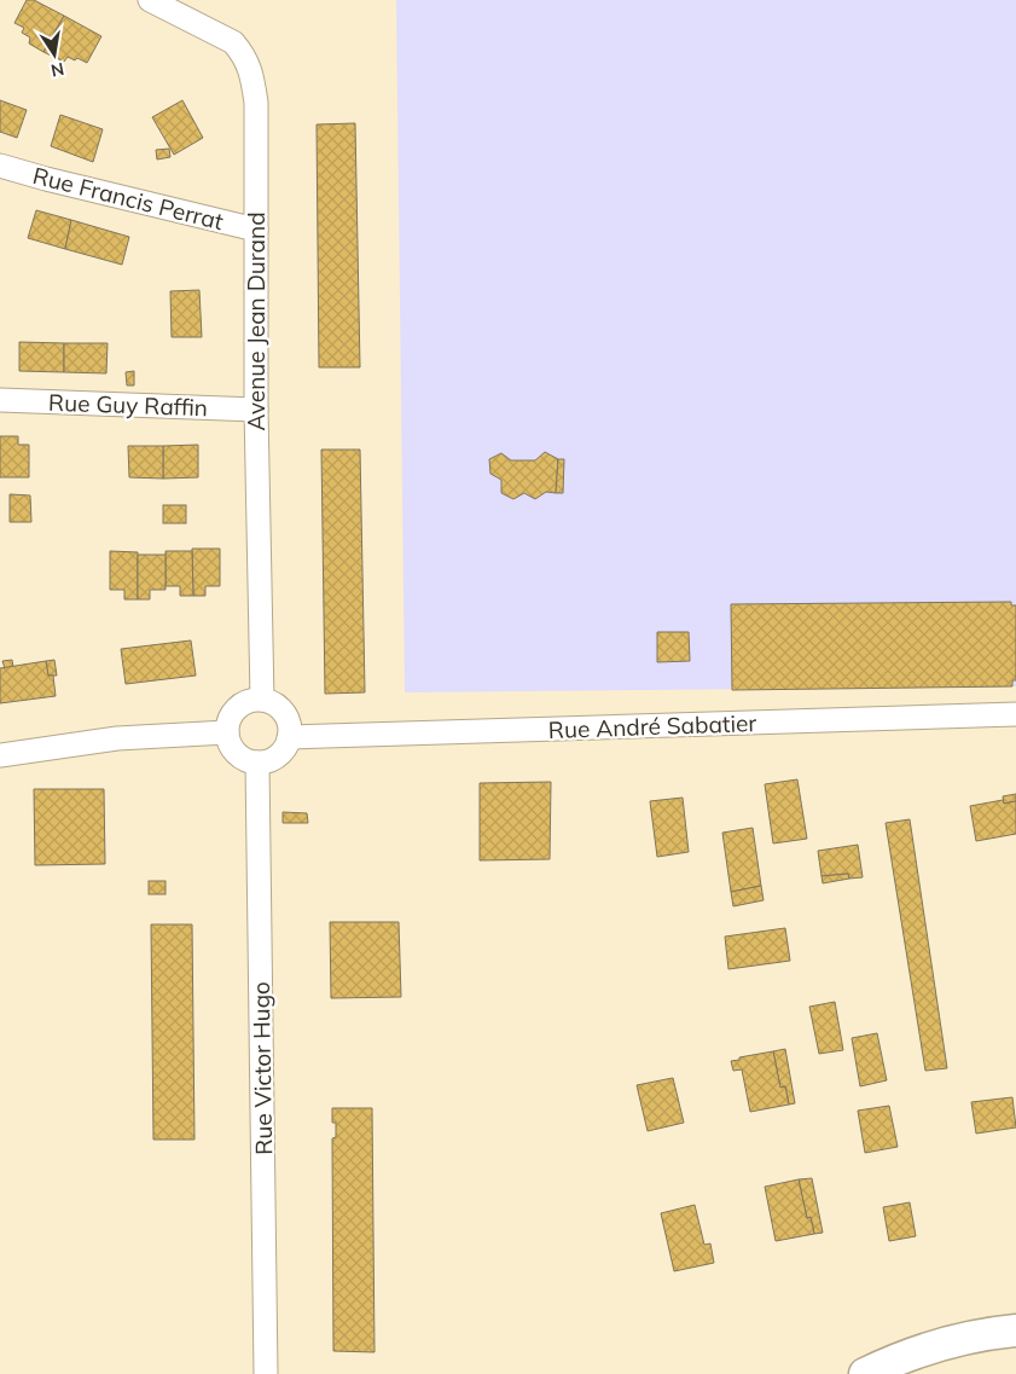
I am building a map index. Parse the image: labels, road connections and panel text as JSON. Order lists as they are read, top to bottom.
{
  "streets": {
    "street": [
      "Rue Francis Perrat",
      "Avenue Jean Durand",
      "Rue Guy Raffin",
      "Rue André Sabatier",
      "Rue Victor Hugo"
    ]
  },
  "crossings": [
    ["Rue Francis Perrat", "Avenue Jean Durand"],
    ["Avenue Jean Durand", "Rue Guy Raffin"],
    ["Avenue Jean Durand", "Rue André Sabatier"],
    ["Avenue Jean Durand", "Rue Victor Hugo"],
    ["Rue André Sabatier", "Rue Victor Hugo"]
  ],
  "north": "bottom"
}
